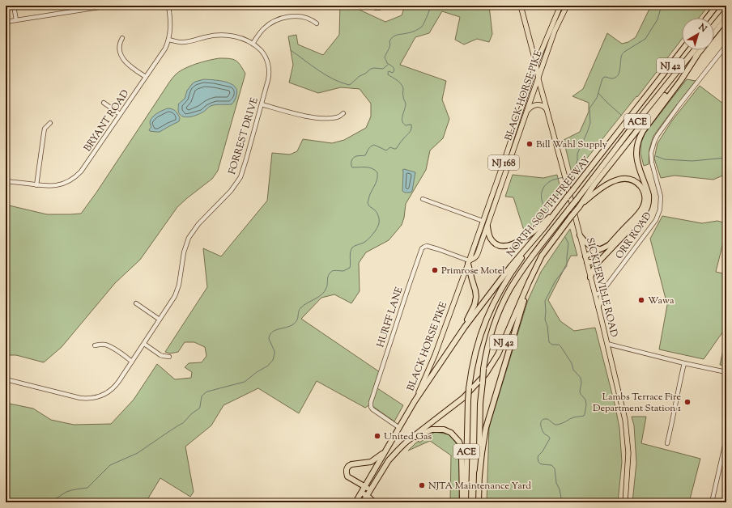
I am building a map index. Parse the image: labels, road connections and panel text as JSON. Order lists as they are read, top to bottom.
{
  "streets": {
    "highway": [
      "NJ 42",
      "BLACK HORSE PIKE",
      "ACE",
      "NORTH-SOUTH FREEWAY"
    ],
    "main road": ["NJ 168", "SICKLERVILLE ROAD"],
    "street": [
      "BRYANT ROAD",
      "FORREST DRIVE",
      "ORR ROAD",
      "HURFF LANE"
    ]
  },
  "crossings": [
    ["BLACK HORSE PIKE", "NORTH-SOUTH FREEWAY"],
    ["BLACK HORSE PIKE", "SICKLERVILLE ROAD"],
    ["BLACK HORSE PIKE", "HURFF LANE"],
    ["BRYANT ROAD", "FORREST DRIVE"],
    ["ACE", "NORTH-SOUTH FREEWAY"],
    ["ORR ROAD", "SICKLERVILLE ROAD"]
  ],
  "places": [
    "Bill Wahl Supply",
    "Primrose Motel",
    "Wawa",
    "Lambs Terrace Fire Department Station 1",
    "United Gas",
    "NJTA Maintenance Yard"
  ],
  "north": "top right"
}
